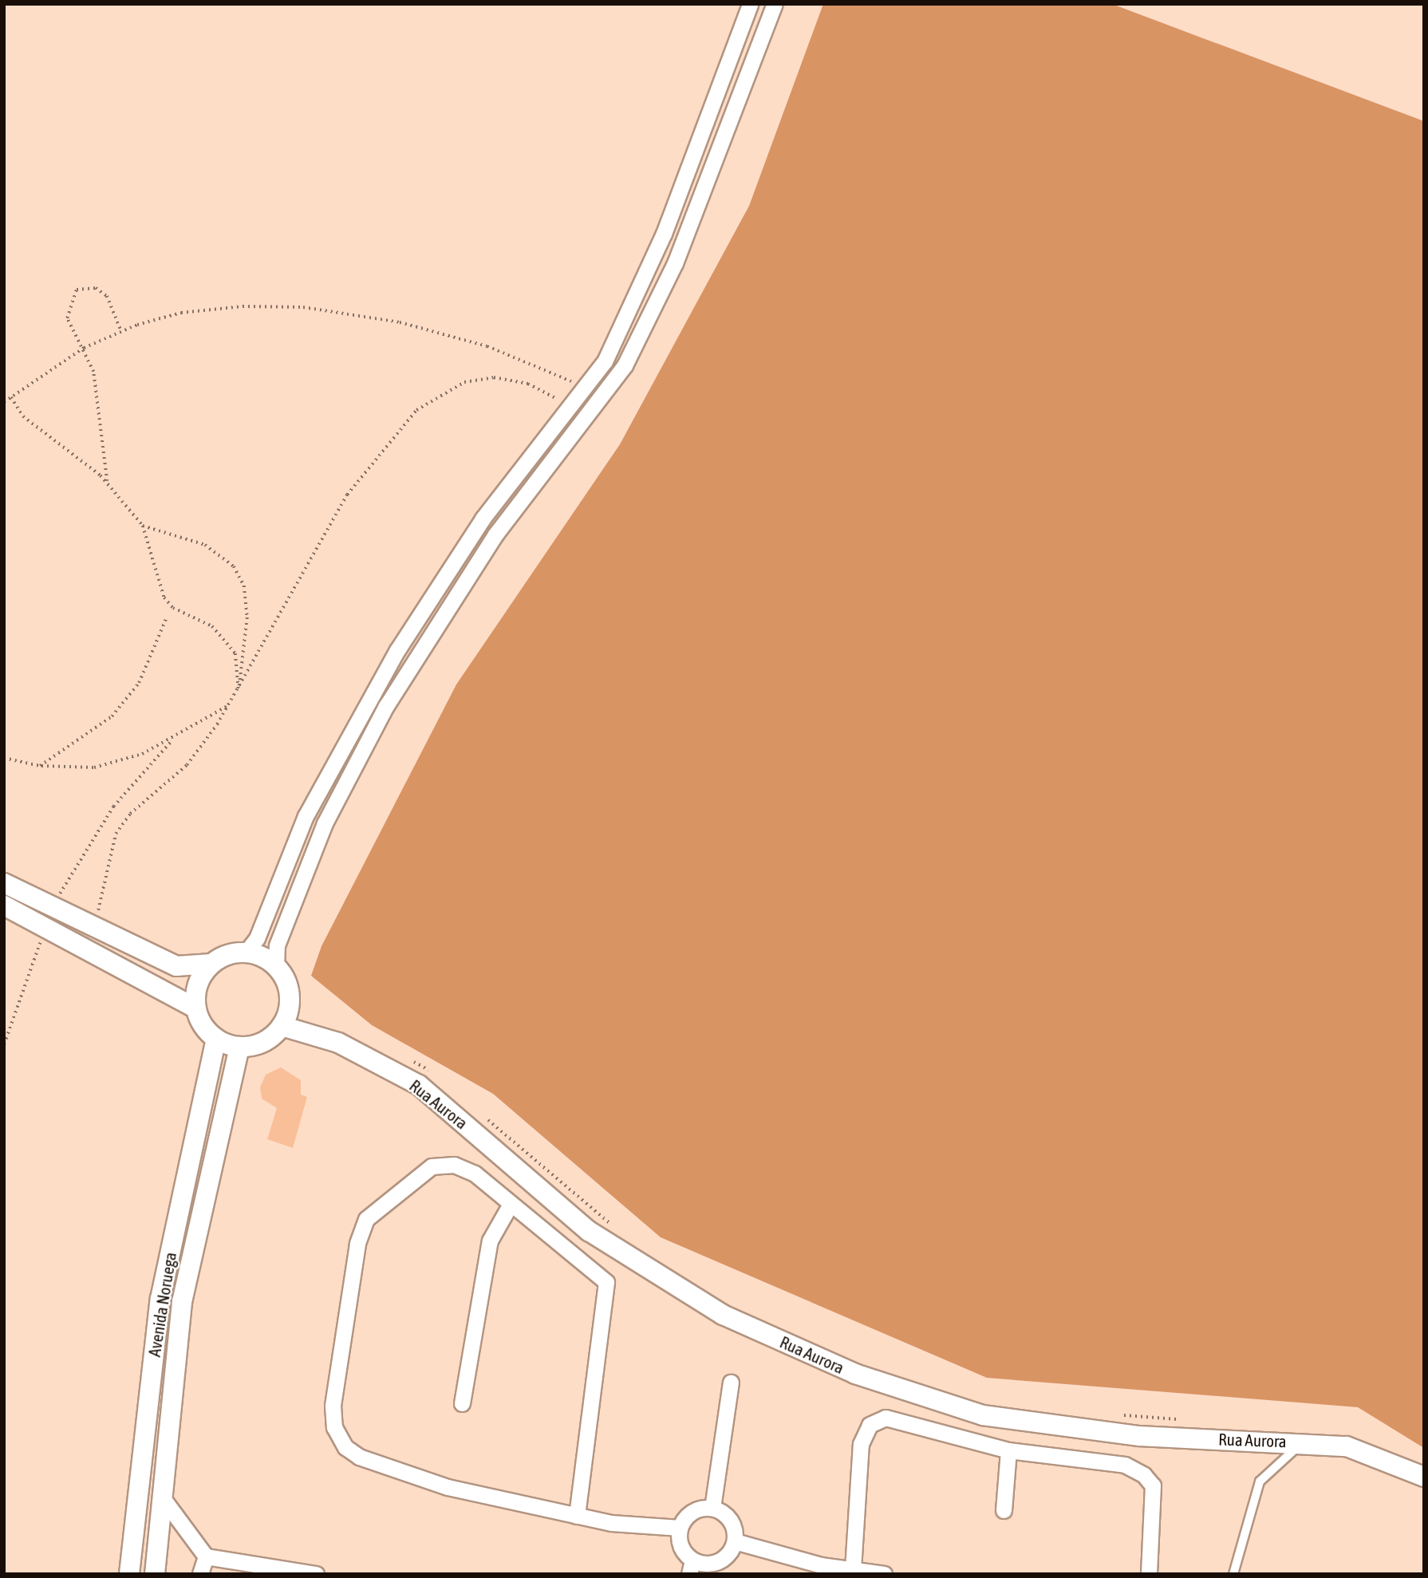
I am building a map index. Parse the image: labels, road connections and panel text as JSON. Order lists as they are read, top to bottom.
{
  "streets": {
    "street": ["Rua Aurora", "Avenida Noruega"]
  },
  "crossings": [
    ["Rua Aurora", "Avenida Noruega"]
  ]
}
